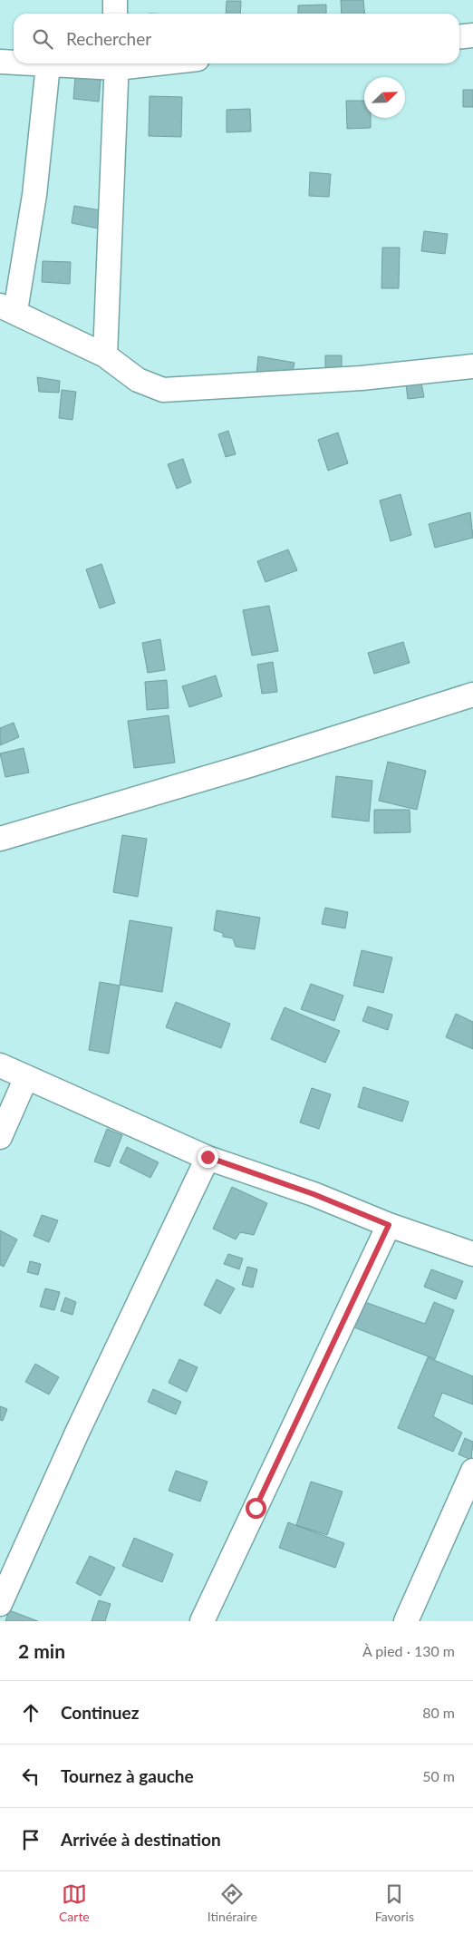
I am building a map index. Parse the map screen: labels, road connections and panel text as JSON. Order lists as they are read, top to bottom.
{
  "north": "top right",
  "page": {
    "search": "Rechercher",
    "heading": ["2 min", "À pied · 130 m"],
    "list": [
      ["Continuez", "80 m"],
      ["Tournez à gauche", "50 m"],
      "Arrivée à destination"
    ],
    "nav": ["Carte", "Itinéraire", "Favoris"]
  }
}
